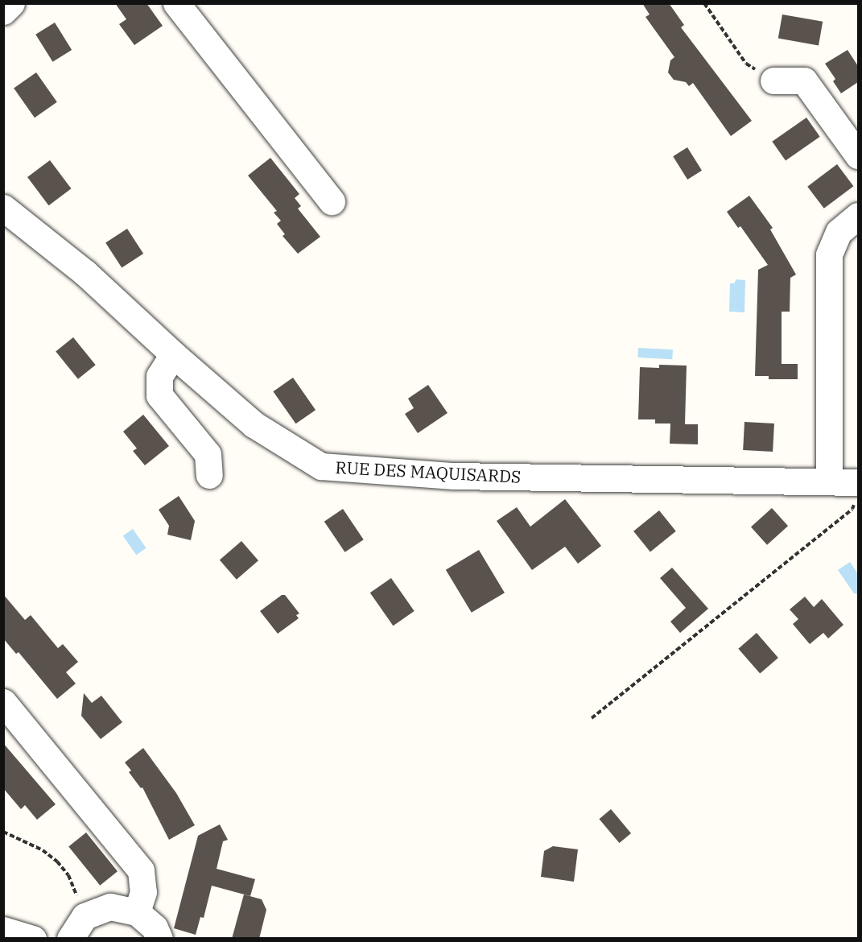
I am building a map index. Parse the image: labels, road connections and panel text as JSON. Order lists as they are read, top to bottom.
{
  "streets": {
    "street": ["RUE DES MAQUISARDS"]
  }
}
